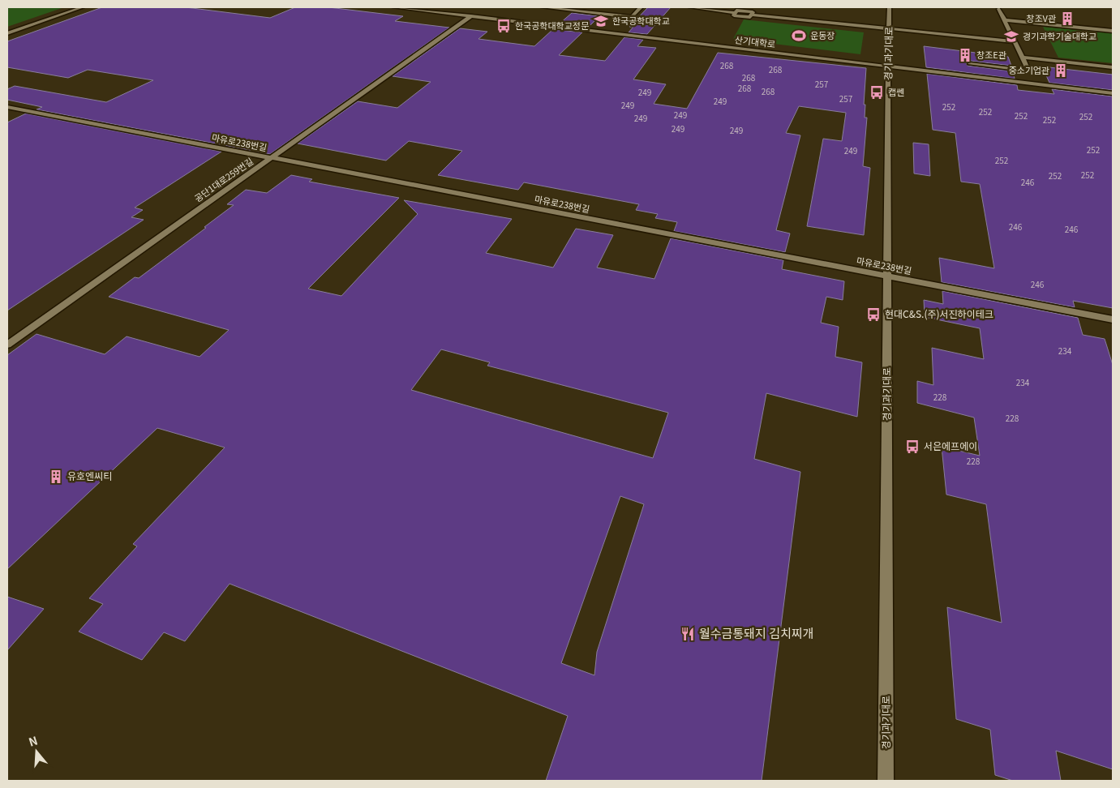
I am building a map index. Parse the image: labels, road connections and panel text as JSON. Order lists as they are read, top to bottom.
{
  "streets": {
    "street": [
      "산기대학로",
      "경기과기대로",
      "마유로238번길",
      "공단1대로259번길"
    ]
  },
  "crossings": [
    ["산기대학로", "경기과기대로"],
    ["산기대학로", "공단1대로259번길"],
    ["경기과기대로", "마유로238번길"],
    ["마유로238번길", "공단1대로259번길"]
  ],
  "places": {
    "building": [
      "창조V관",
      "창조E관",
      "중소기업관",
      "유호엔씨티"
    ],
    "school or university": ["한국공학대학교", "경기과학기술대학교"],
    "bus stop": [
      "한국공학대학교정문",
      "캡쎈",
      "현대C&S.(주)서진하이테크",
      "서은에프에이"
    ],
    "sports": ["운동장"],
    "restaurant": ["월수금통돼지 김치찌개"]
  },
  "house_numbers": [
    "268",
    "268",
    "268",
    "257",
    "268",
    "268",
    "249",
    "257",
    "249",
    "249",
    "252",
    "252",
    "249",
    "252",
    "252",
    "249",
    "252",
    "249",
    "249",
    "252",
    "249",
    "252",
    "252",
    "252",
    "246",
    "246",
    "246",
    "246",
    "234",
    "234",
    "228",
    "228",
    "228"
  ],
  "north": "top"
}
